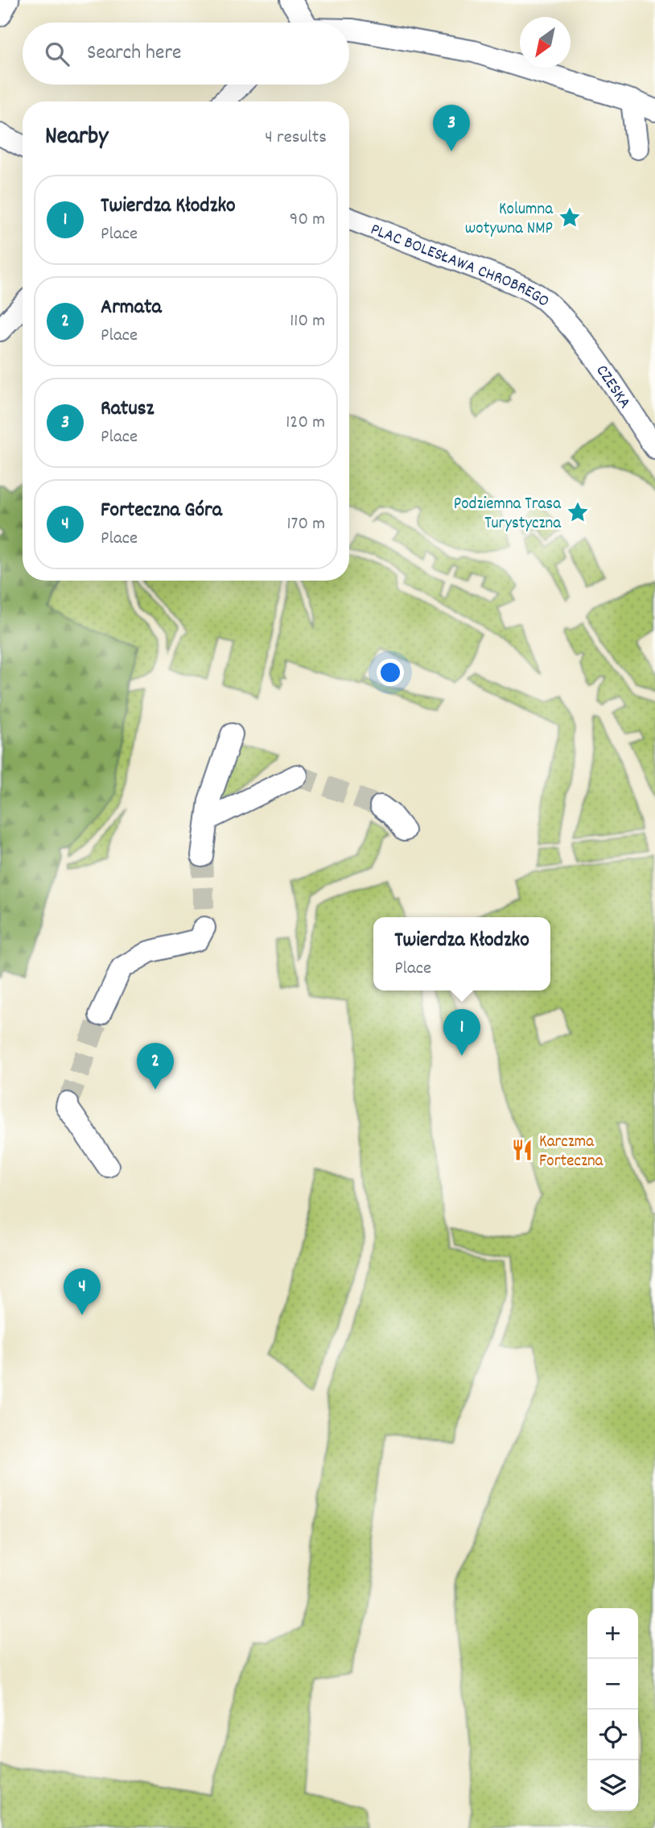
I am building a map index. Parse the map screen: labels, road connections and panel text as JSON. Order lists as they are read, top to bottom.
{
  "streets": {
    "street": ["PLAC BOLESŁAWA CHROBREGO", "CZESKA"]
  },
  "crossings": [
    ["PLAC BOLESŁAWA CHROBREGO", "CZESKA"]
  ],
  "places": {
    "place": ["Kolumna wotywna NMP", "Podziemna Trasa Turystyczna"],
    "restaurant": ["Karczma Forteczna"]
  },
  "north": "bottom left",
  "page": {
    "search": "Search here",
    "heading": ["Nearby", "4 results"],
    "pins": [
      "3",
      "1",
      "2",
      "4"
    ],
    "list": [
      {
        "mark": "1",
        "name": "Twierdza Kłodzko",
        "note": "Place",
        "value": "90 m"
      },
      {
        "mark": "2",
        "name": "Armata",
        "note": "Place",
        "value": "110 m"
      },
      {
        "mark": "3",
        "name": "Ratusz",
        "note": "Place",
        "value": "120 m"
      },
      {
        "mark": "4",
        "name": "Forteczna Góra",
        "note": "Place",
        "value": "170 m"
      }
    ],
    "popup": ["Twierdza Kłodzko", "Place"],
    "map_buttons": ["+", "−"]
  }
}
